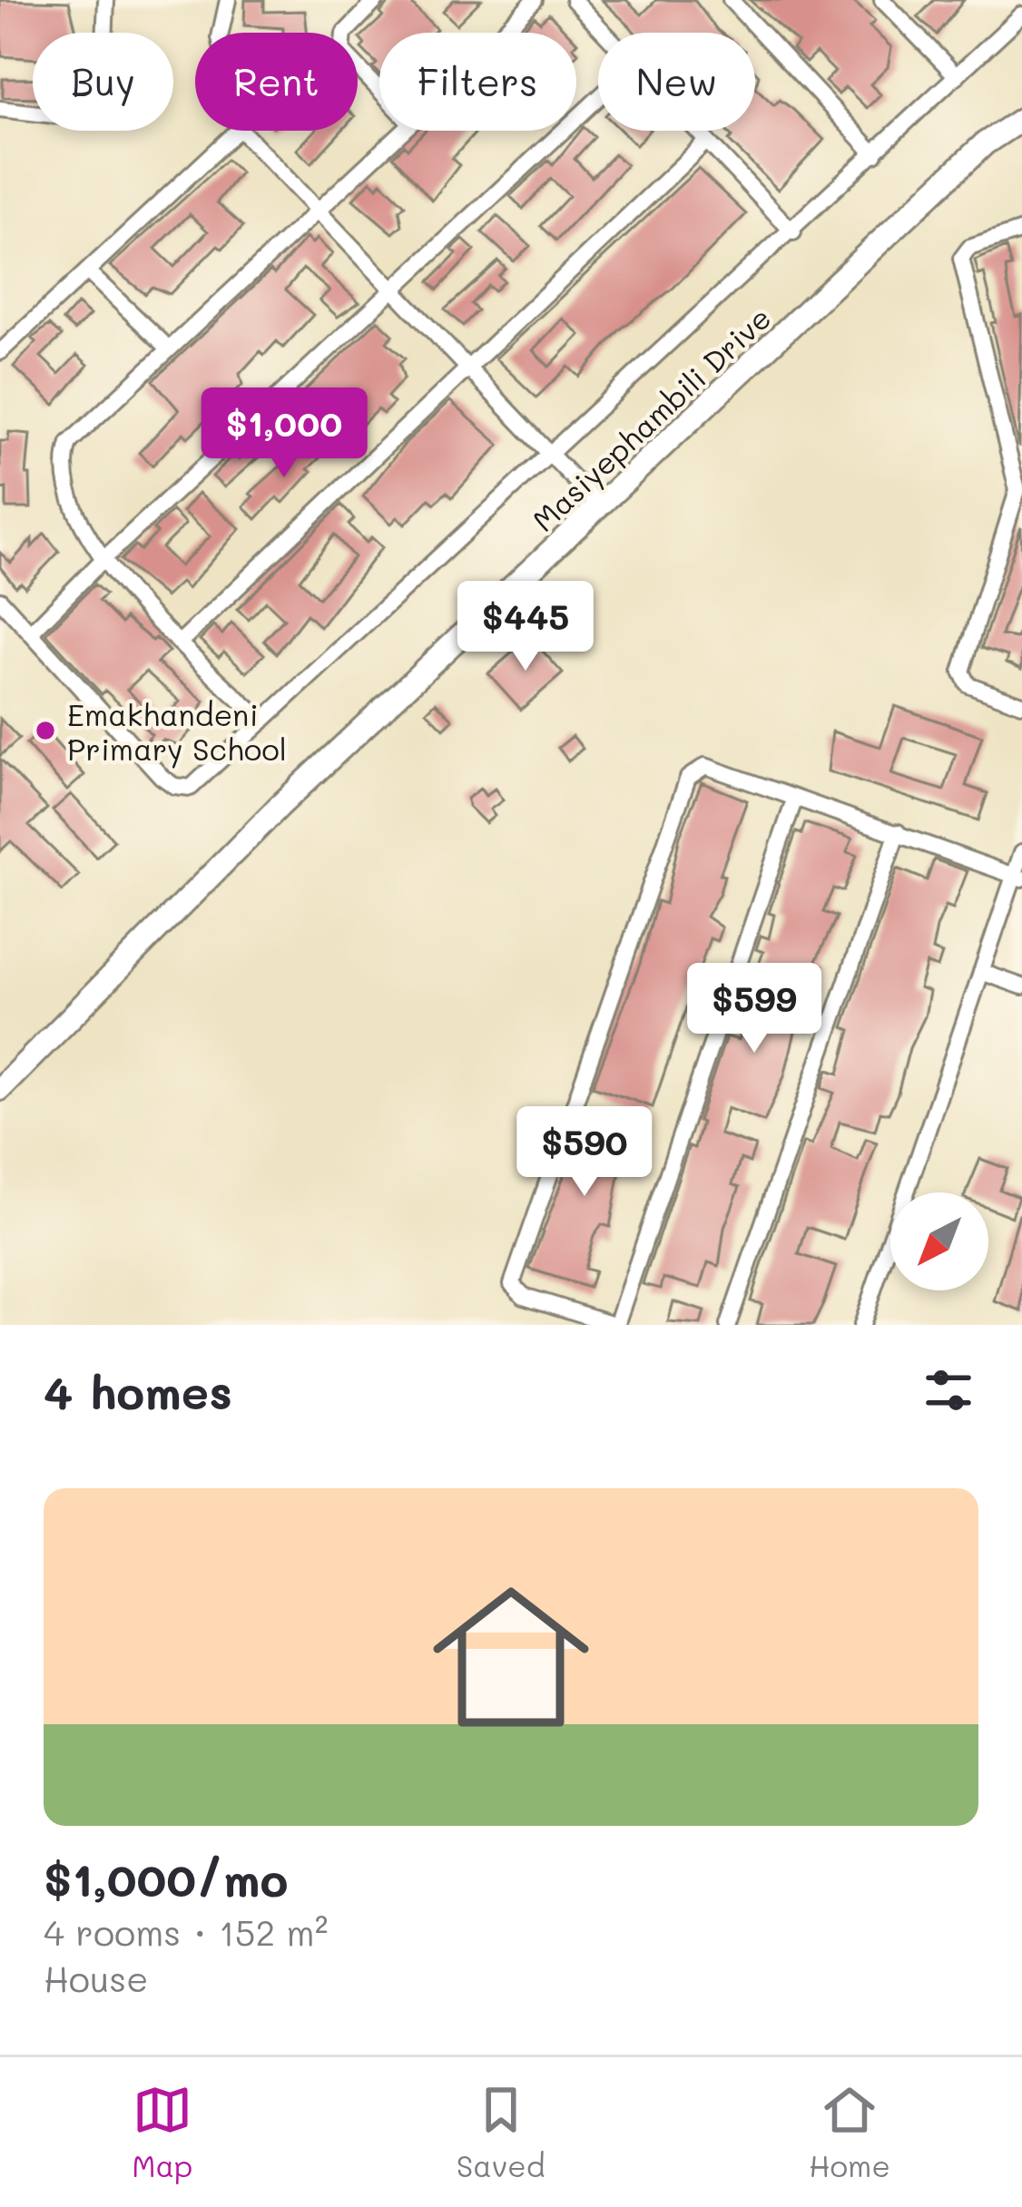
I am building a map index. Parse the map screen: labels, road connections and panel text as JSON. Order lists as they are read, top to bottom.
{
  "streets": {
    "main road": ["Masiyephambili Drive"]
  },
  "places": ["Emakhandeni Primary School"],
  "north": "bottom left",
  "page": {
    "chip": [
      "Buy",
      "Rent",
      "Filters",
      "New"
    ],
    "price": [
      "$1,000",
      "$445",
      "$599",
      "$590"
    ],
    "heading": "4 homes",
    "list": [
      {
        "name": "$1,000/mo",
        "note": "4 rooms · 152 m² · House"
      }
    ],
    "tabs": ["Map", "Saved", "Home"]
  }
}
